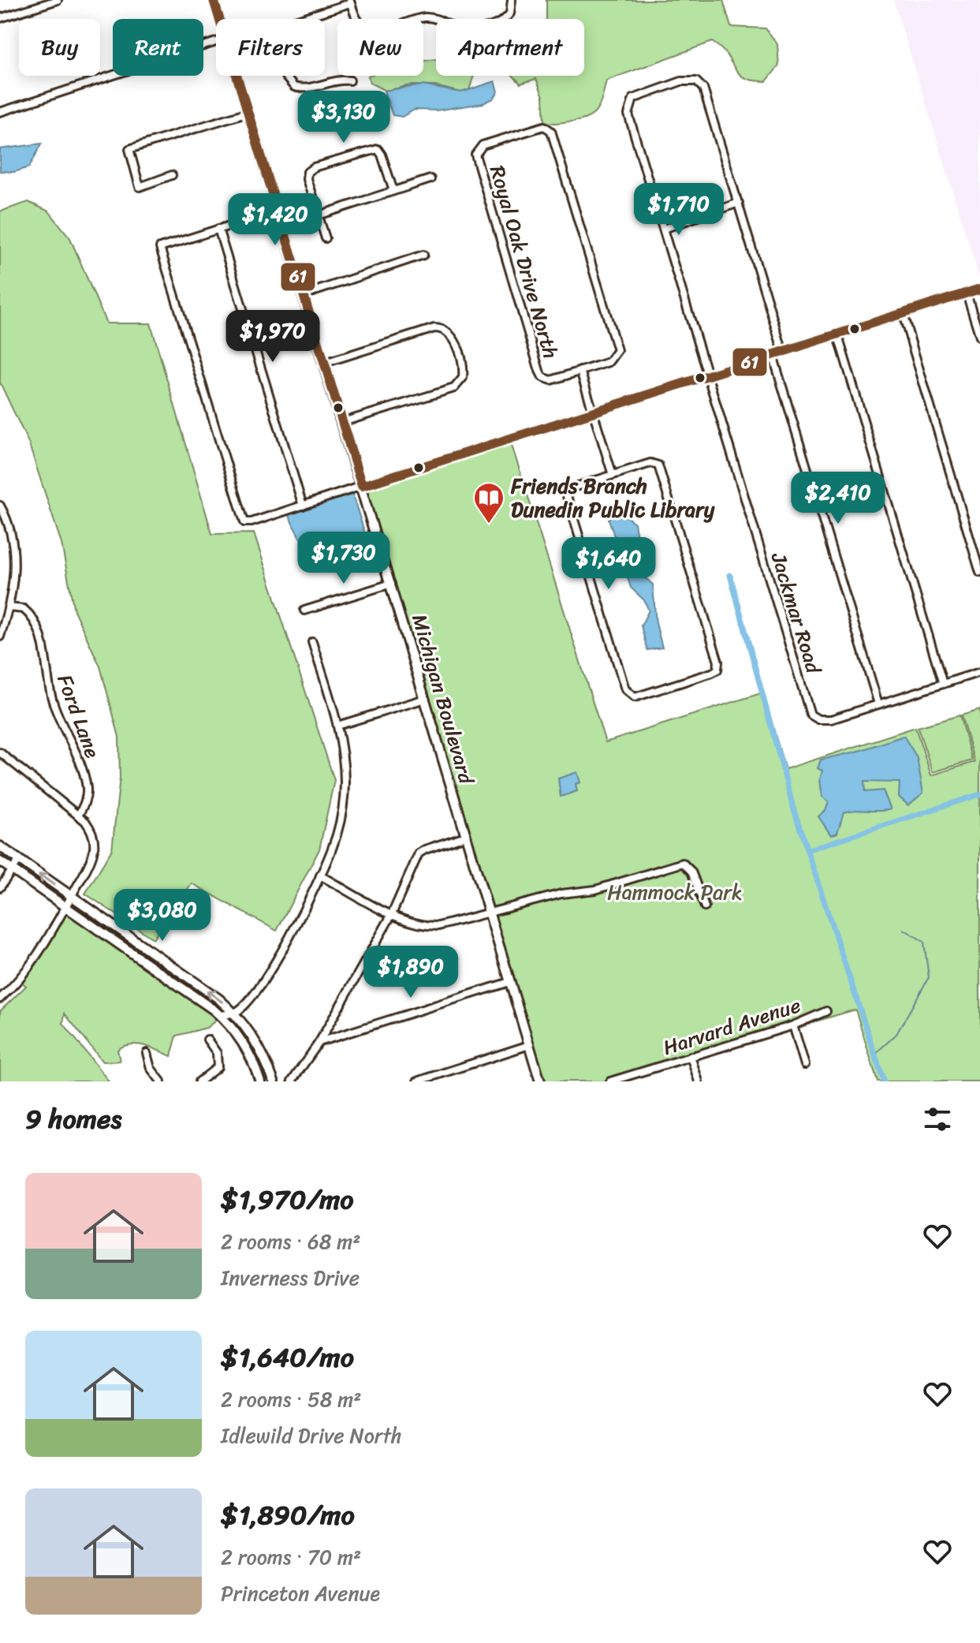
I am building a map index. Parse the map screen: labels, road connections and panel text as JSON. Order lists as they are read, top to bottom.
{
  "streets": {
    "street": [
      "Royal Oak Drive North",
      "Jackmar Road",
      "Michigan Boulevard",
      "Ford Lane",
      "Harvard Avenue"
    ]
  },
  "parks": ["Hammock Park"],
  "places": {
    "library": ["Friends Branch Dunedin Public Library"]
  },
  "lines": ["transit line 61"],
  "page": {
    "chip": [
      "Buy",
      "Rent",
      "Filters",
      "New",
      "Apartment"
    ],
    "price": [
      "$3,130",
      "$1,710",
      "$1,420",
      "$1,970",
      "$2,410",
      "$1,730",
      "$1,640",
      "$3,080",
      "$1,890"
    ],
    "heading": "9 homes",
    "list": [
      {
        "name": "$1,970/mo",
        "note": "2 rooms · 68 m² · Inverness Drive"
      },
      {
        "name": "$1,640/mo",
        "note": "2 rooms · 58 m² · Idlewild Drive North"
      },
      {
        "name": "$1,890/mo",
        "note": "2 rooms · 70 m² · Princeton Avenue"
      }
    ]
  }
}
